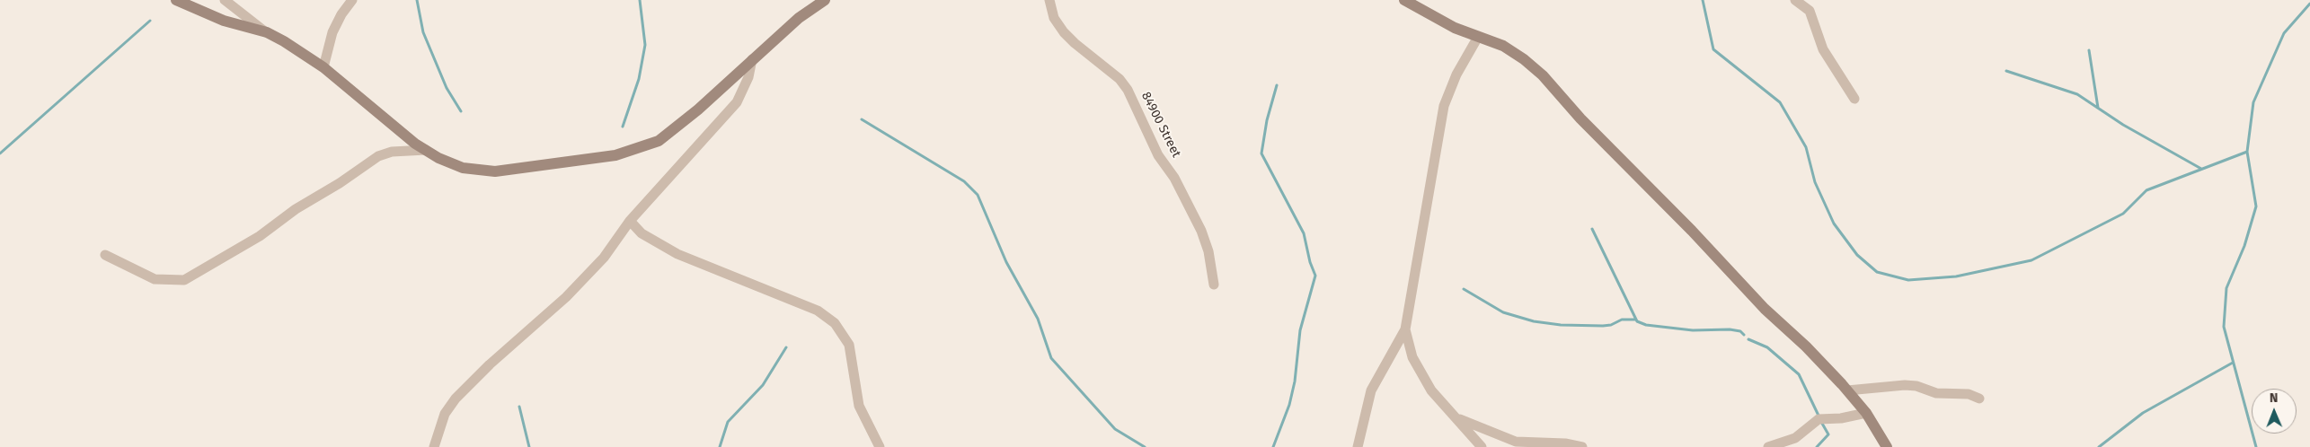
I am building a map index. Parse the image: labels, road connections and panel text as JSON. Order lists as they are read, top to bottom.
{
  "streets": {
    "street": ["84900 Street"]
  },
  "north": "top"
}
